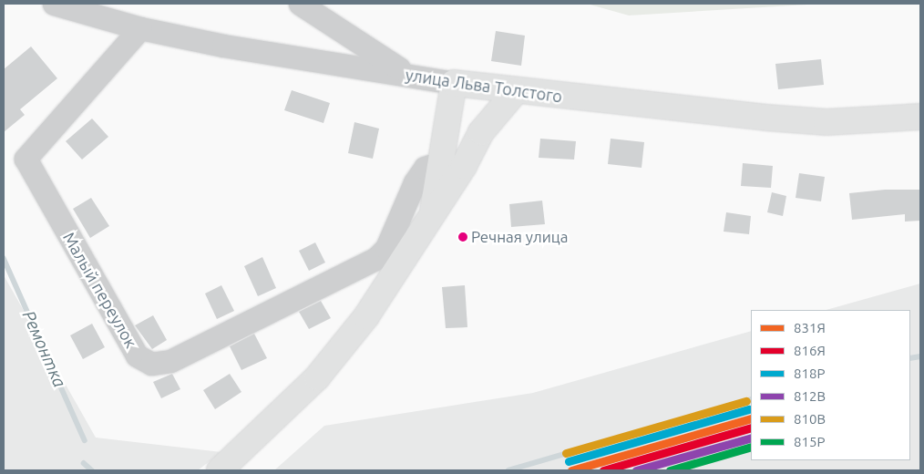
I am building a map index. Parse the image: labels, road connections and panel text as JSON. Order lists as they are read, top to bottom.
{
  "streets": {
    "main road": ["улица Льва Толстого"],
    "street": ["Малый переулок"]
  },
  "crossings": [
    ["улица Льва Толстого", "Малый переулок"]
  ],
  "water": ["Ремонтка"],
  "places": ["Речная улица"],
  "lines": [
    "transit line 810В",
    "transit line 818Р",
    "transit line 831Я",
    "transit line 816Я",
    "transit line 812В",
    "transit line 815Р"
  ],
  "legend": [
    "831Я",
    "816Я",
    "818Р",
    "812В",
    "810В",
    "815Р"
  ]
}
